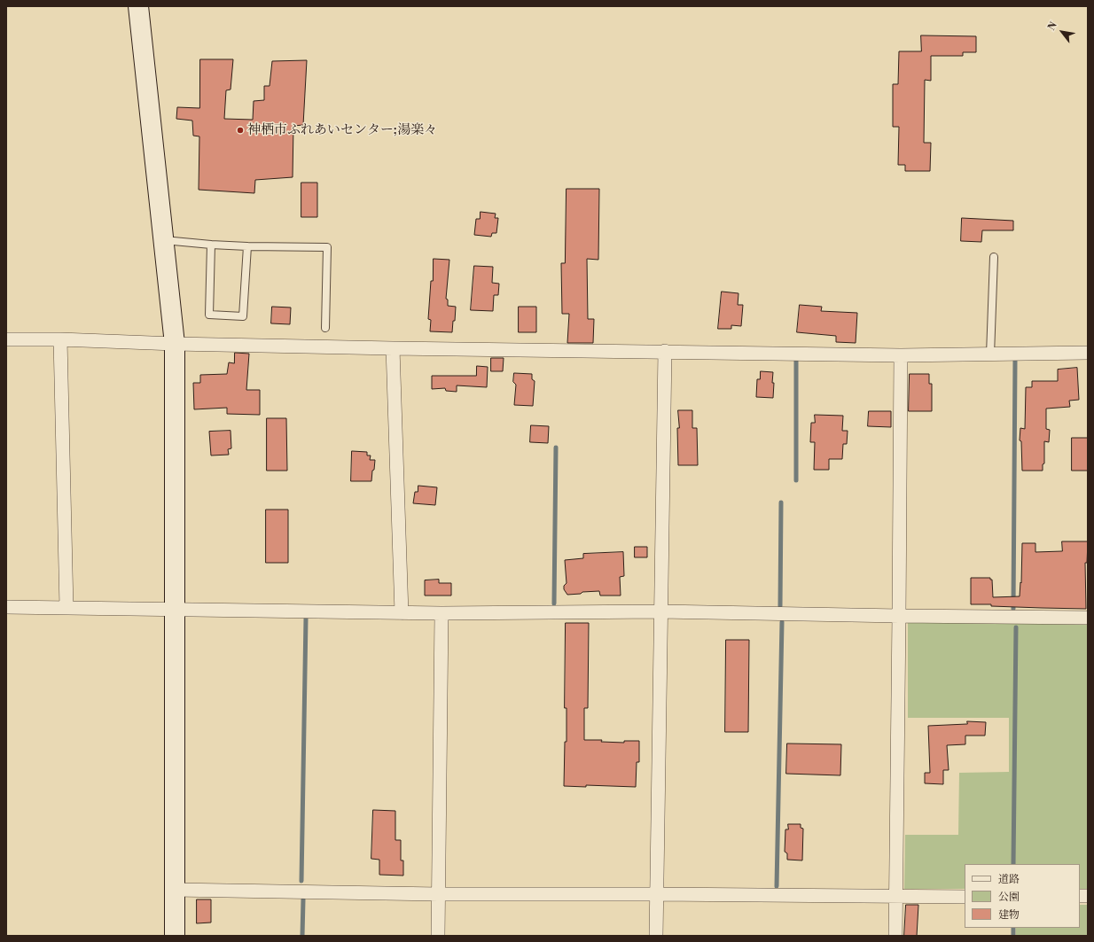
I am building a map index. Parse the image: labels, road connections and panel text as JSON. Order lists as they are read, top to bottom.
{
  "places": ["神栖市ふれあいセンター;湯楽々"],
  "legend": ["道路", "公園", "建物"],
  "north": "top left"
}
